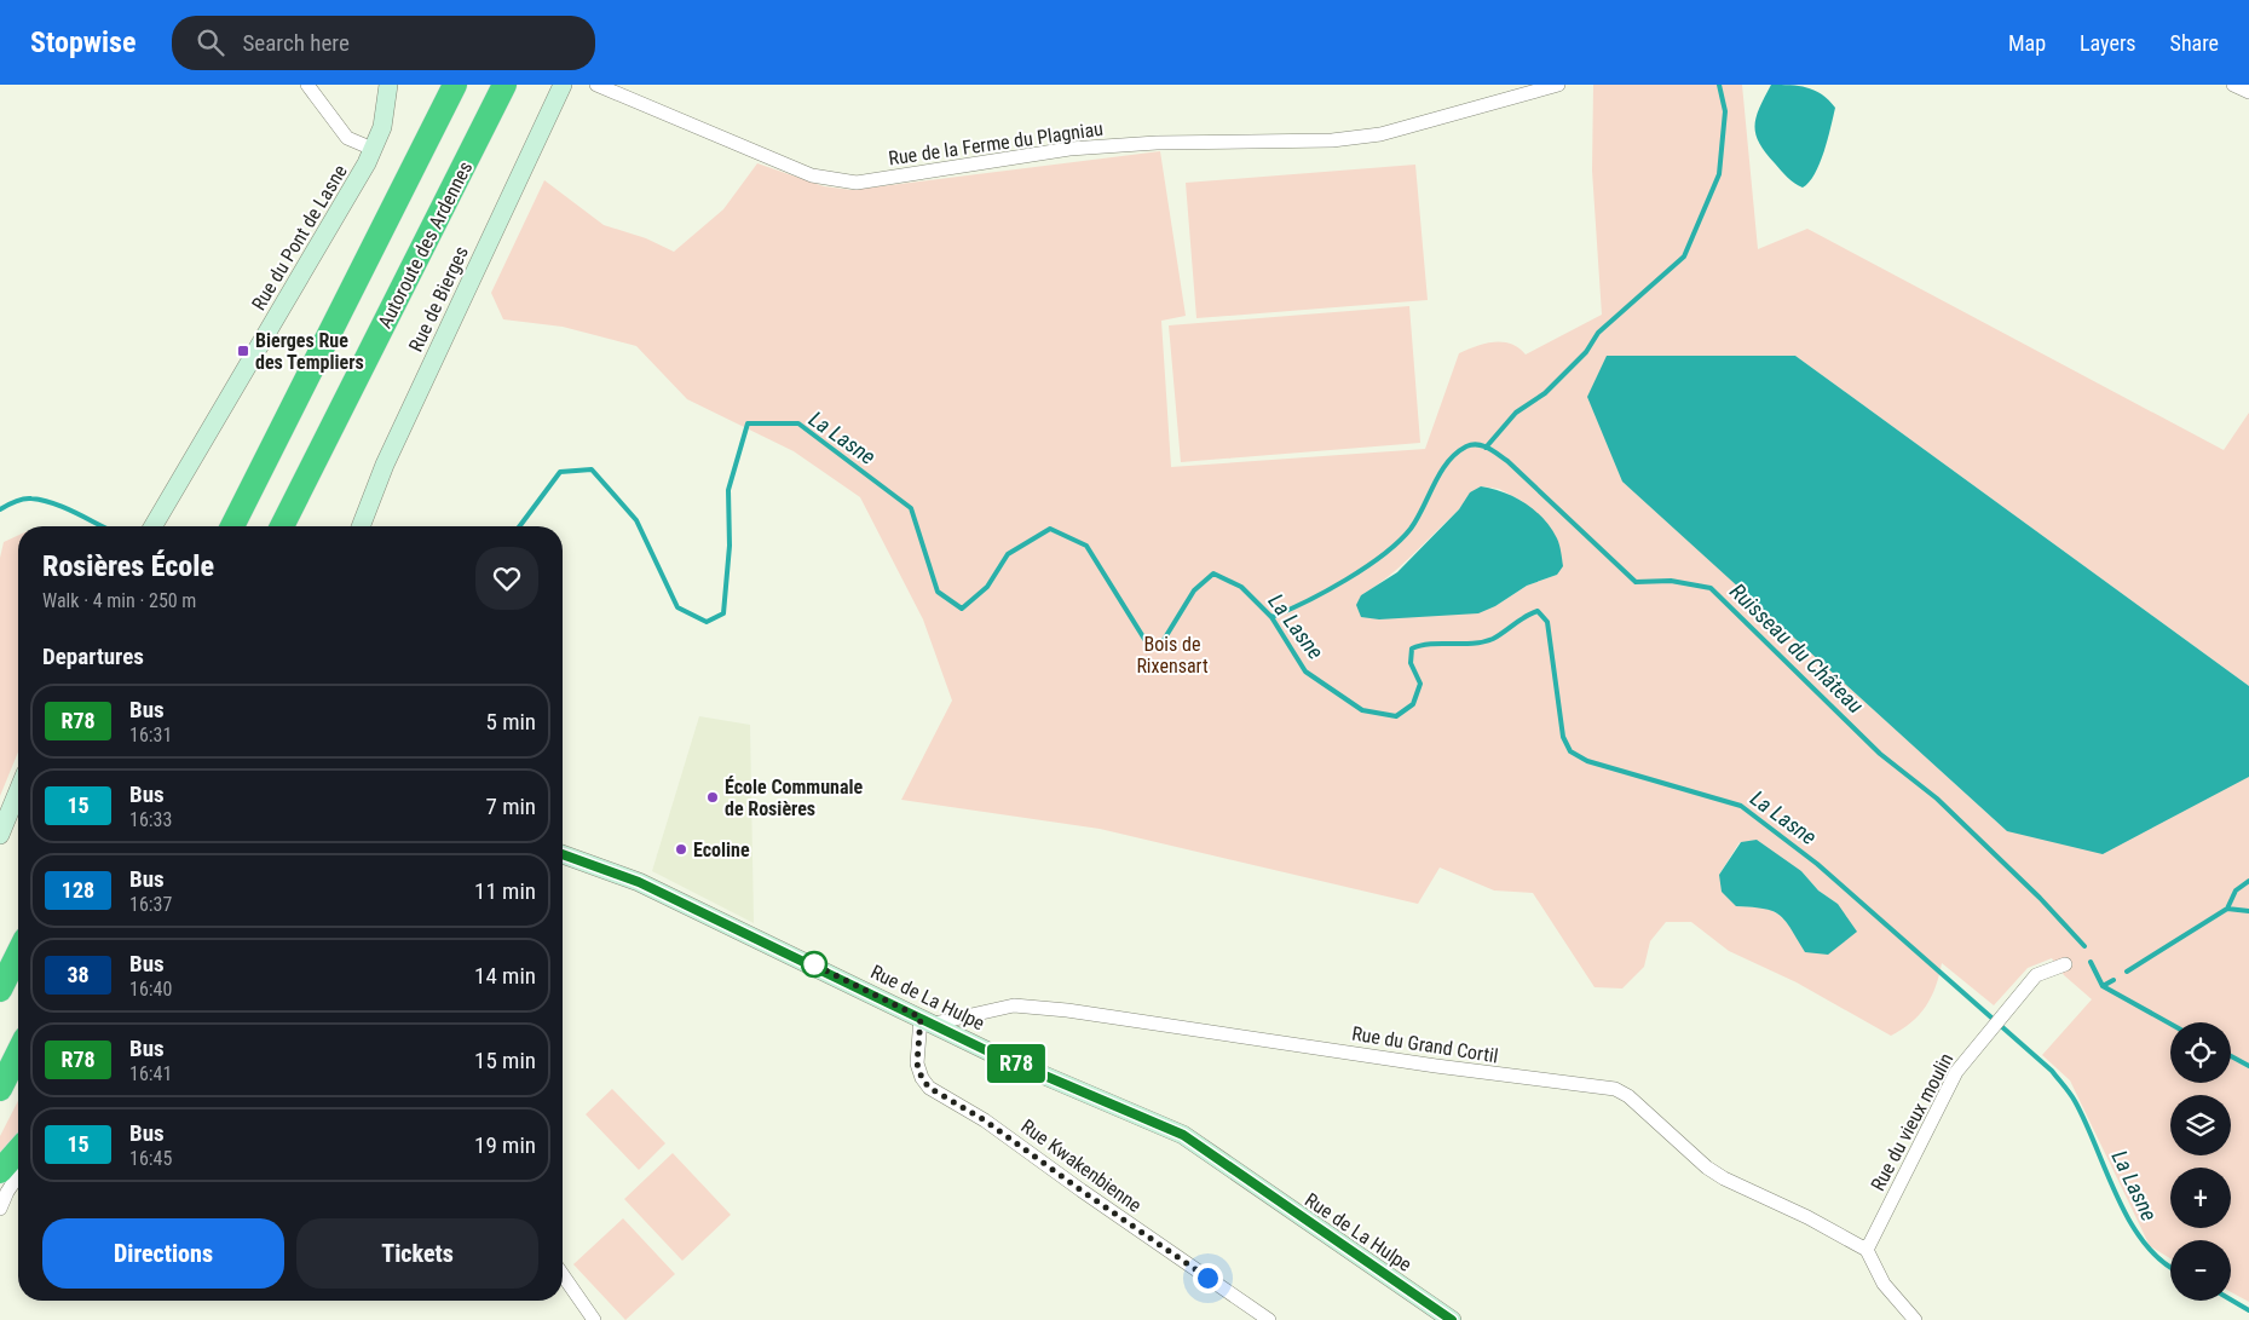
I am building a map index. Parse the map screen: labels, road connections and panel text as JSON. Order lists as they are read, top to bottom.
{
  "streets": {
    "highway": ["Autoroute des Ardennes"],
    "street": [
      "Rue de la Ferme du Plagniau",
      "Rue du Pont de Lasne",
      "Rue de Bierges",
      "Rue de La Hulpe",
      "Rue du Grand Cortil",
      "Rue du vieux moulin",
      "Rue Kwakenbienne"
    ]
  },
  "crossings": [
    ["Rue de La Hulpe", "Rue du Grand Cortil"],
    ["Rue de La Hulpe", "Rue Kwakenbienne"],
    ["Rue du Grand Cortil", "Rue du vieux moulin"],
    ["Rue du Grand Cortil", "Rue Kwakenbienne"]
  ],
  "water": ["La Lasne", "Ruisseau du Château"],
  "parks": ["Bois de Rixensart"],
  "places": {
    "transit": ["Bierges Rue des Templiers"],
    "other": ["École Communale de Rosières", "Ecoline"]
  },
  "lines": ["bus line R78"],
  "page": {
    "header": "Stopwise",
    "search": "Search here",
    "nav": ["Map", "Layers", "Share"],
    "on_map": "R78",
    "heading": [
      ["Rosières École", "Walk · 4 min · 250 m"],
      "Departures"
    ],
    "list": [
      {
        "mark": "R78",
        "name": "Bus",
        "note": "16:31",
        "value": "5 min"
      },
      {
        "mark": "15",
        "name": "Bus",
        "note": "16:33",
        "value": "7 min"
      },
      {
        "mark": "128",
        "name": "Bus",
        "note": "16:37",
        "value": "11 min"
      },
      {
        "mark": "38",
        "name": "Bus",
        "note": "16:40",
        "value": "14 min"
      },
      {
        "mark": "R78",
        "name": "Bus",
        "note": "16:41",
        "value": "15 min"
      },
      {
        "mark": "15",
        "name": "Bus",
        "note": "16:45",
        "value": "19 min"
      }
    ],
    "map_buttons": ["+", "−"],
    "buttons": ["Directions", "Tickets"]
  }
}
